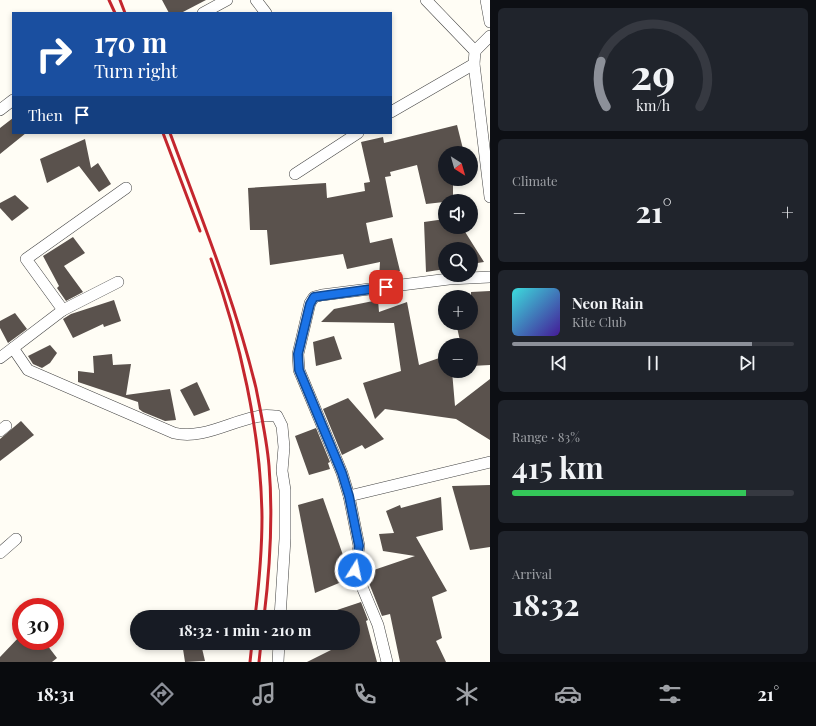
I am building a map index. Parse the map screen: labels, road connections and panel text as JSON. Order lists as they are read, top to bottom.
{
  "north": "bottom right",
  "page": {
    "turn": ["170 m", "Turn right"],
    "then": "Then",
    "tile": [
      "Climate",
      ["Range · 83%", "415 km"],
      ["Arrival", "18:32"]
    ],
    "map_buttons": ["+", "−"],
    "heat": ["−", "21°", "+"],
    "song": ["Neon Rain", "Kite Club"],
    "limit": "30",
    "trip": "18:32 · 1 min · 210 m",
    "tabs": ["18:31", "21°"],
    "gauge": ["29", "km/h"]
  }
}
